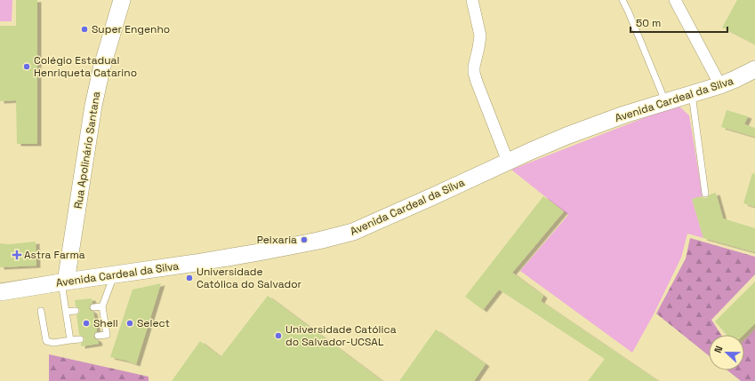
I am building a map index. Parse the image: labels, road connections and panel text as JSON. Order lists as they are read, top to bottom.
{
  "streets": {
    "main road": ["Avenida Cardeal da Silva", "Rua Apolinário Santana"]
  },
  "crossings": [
    ["Avenida Cardeal da Silva", "Rua Apolinário Santana"]
  ],
  "places": {
    "other": [
      "Super Engenho",
      "Colégio Estadual Henriqueta Catarino",
      "Peixaria",
      "Universidade Católica do Salvador",
      "Shell",
      "Select",
      "Universidade Católica do Salvador-UCSAL"
    ],
    "health": ["Astra Farma"]
  },
  "scale_bar": "50 m",
  "north": "left"
}
